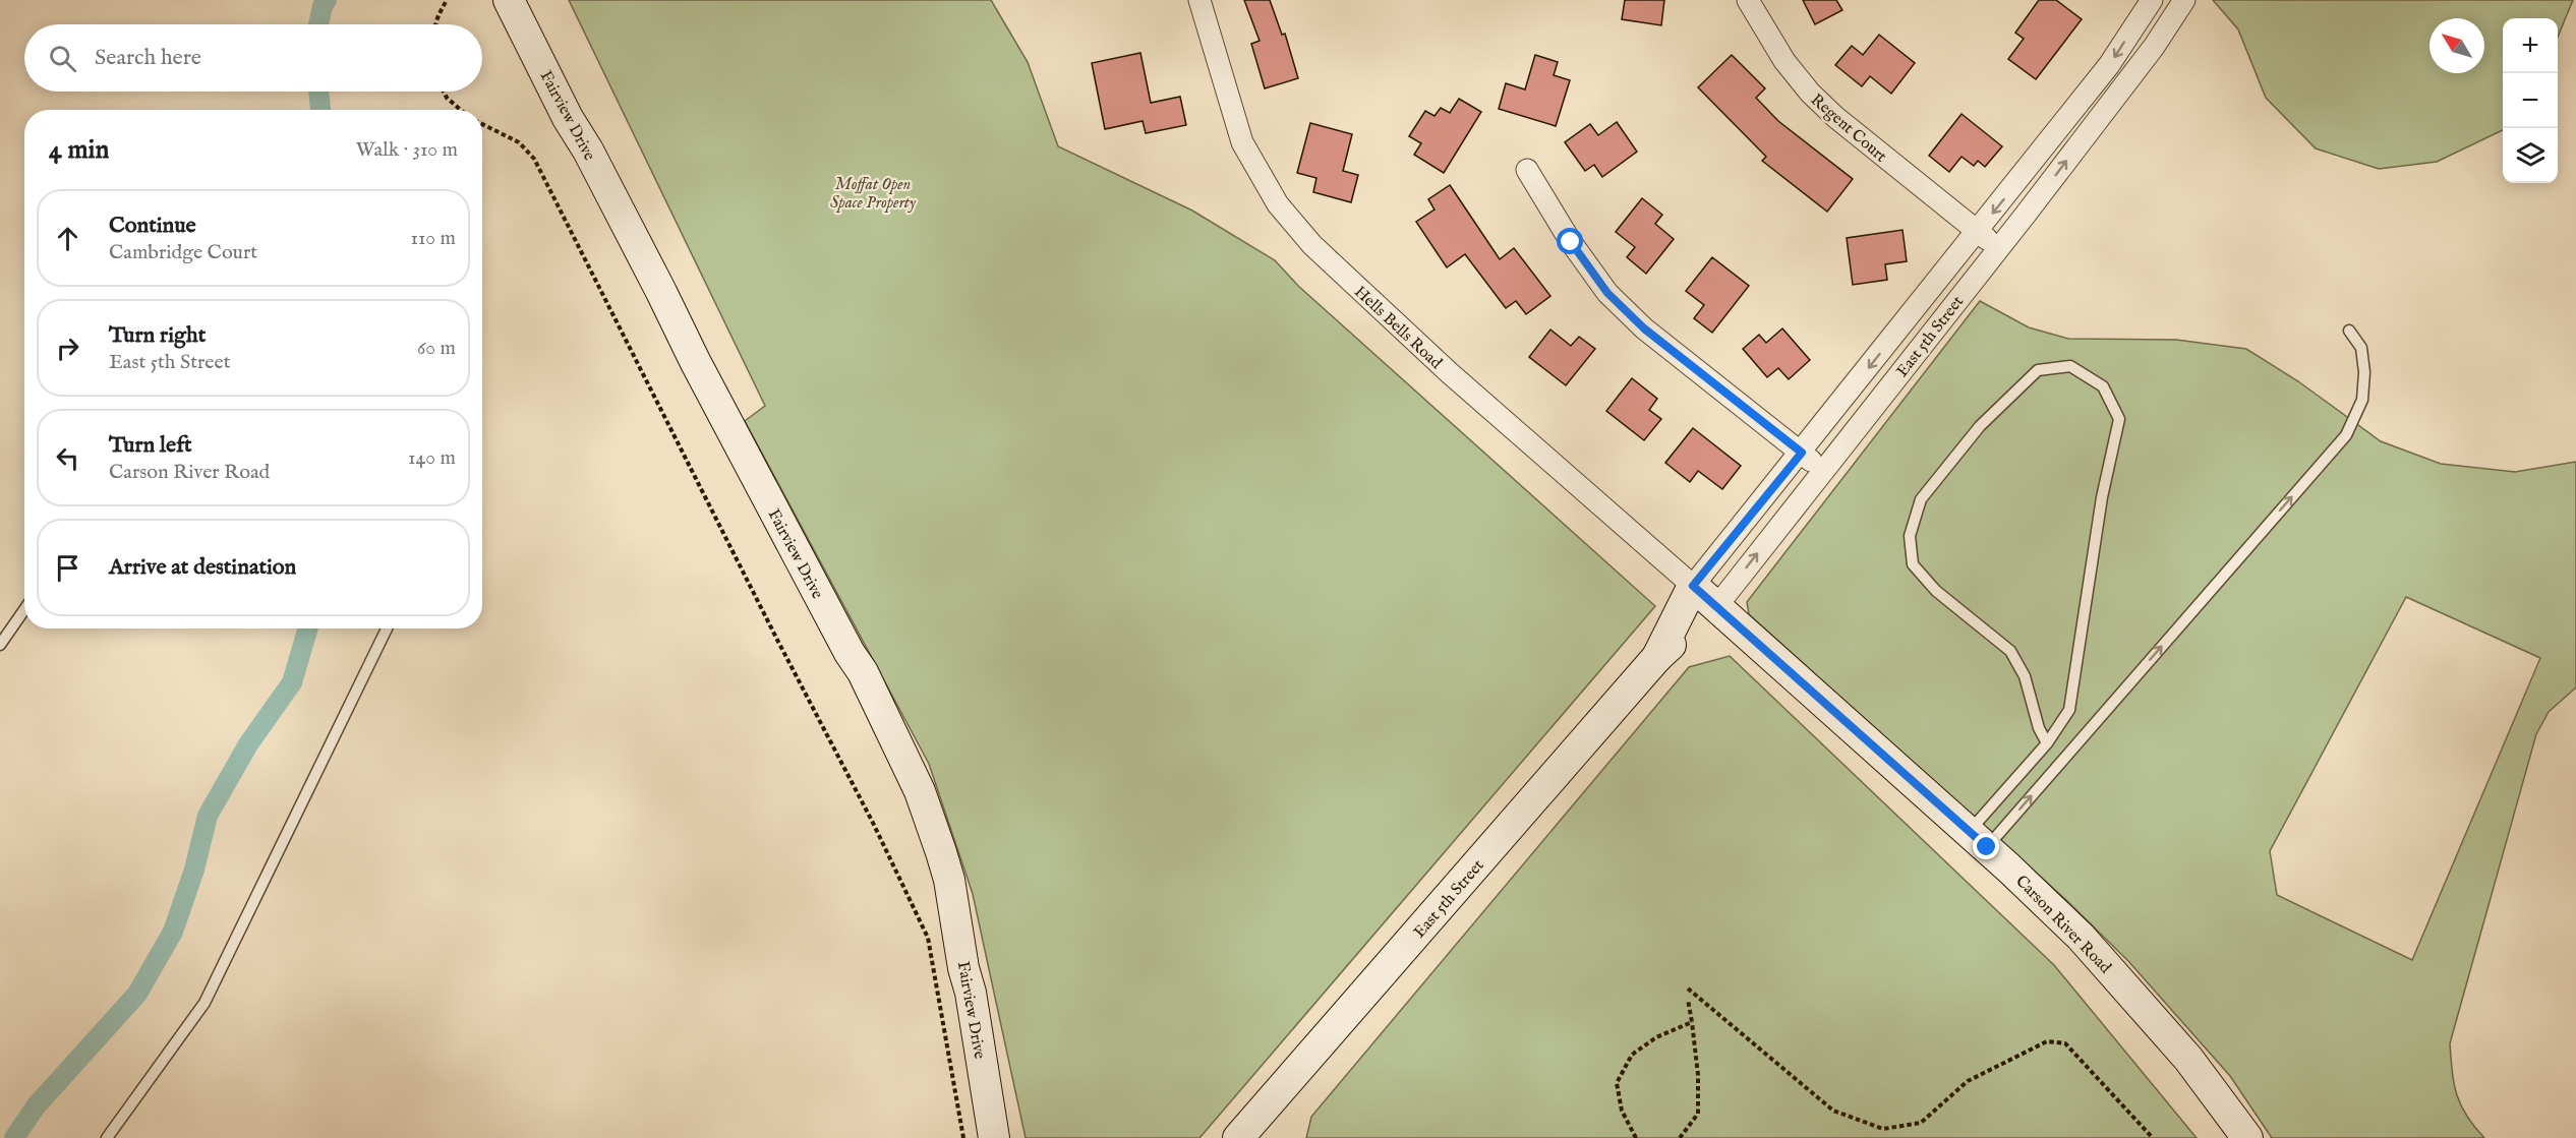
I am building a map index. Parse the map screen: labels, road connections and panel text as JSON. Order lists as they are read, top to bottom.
{
  "streets": {
    "street": [
      "Fairview Drive",
      "Regent Court",
      "Hells Bells Road",
      "East 5th Street",
      "Carson River Road"
    ]
  },
  "crossings": [
    ["Regent Court", "East 5th Street"],
    ["Hells Bells Road", "East 5th Street"],
    ["Hells Bells Road", "Carson River Road"],
    ["East 5th Street", "Carson River Road"]
  ],
  "parks": ["Moffat Open Space Property"],
  "north": "top left",
  "page": {
    "map_buttons": ["+", "−"],
    "search": "Search here",
    "heading": ["4 min", "Walk · 310 m"],
    "list": [
      ["Continue", "Cambridge Court", "110 m"],
      ["Turn right", "East 5th Street", "60 m"],
      ["Turn left", "Carson River Road", "140 m"],
      "Arrive at destination"
    ]
  }
}
